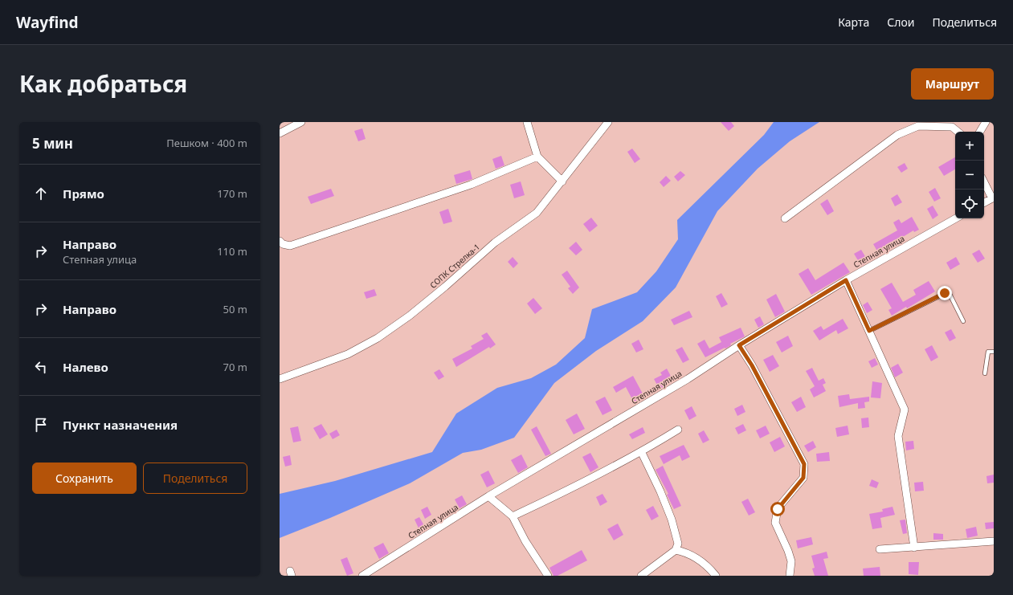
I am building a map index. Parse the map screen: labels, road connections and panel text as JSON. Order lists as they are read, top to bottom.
{
  "streets": {
    "street": ["Степная улица", "СОПК Стрелка-1"]
  },
  "page": {
    "header": "Wayfind",
    "nav": ["Карта", "Слои", "Поделиться"],
    "title": "Как добраться",
    "buttons": [
      "Маршрут",
      ["Сохранить", "Поделиться"]
    ],
    "heading": ["5 мин", "Пешком · 400 m"],
    "map_buttons": ["+", "−"],
    "list": [
      ["Прямо", "170 m"],
      ["Направо", "Степная улица", "110 m"],
      ["Направо", "50 m"],
      ["Налево", "70 m"],
      "Пункт назначения"
    ]
  }
}
